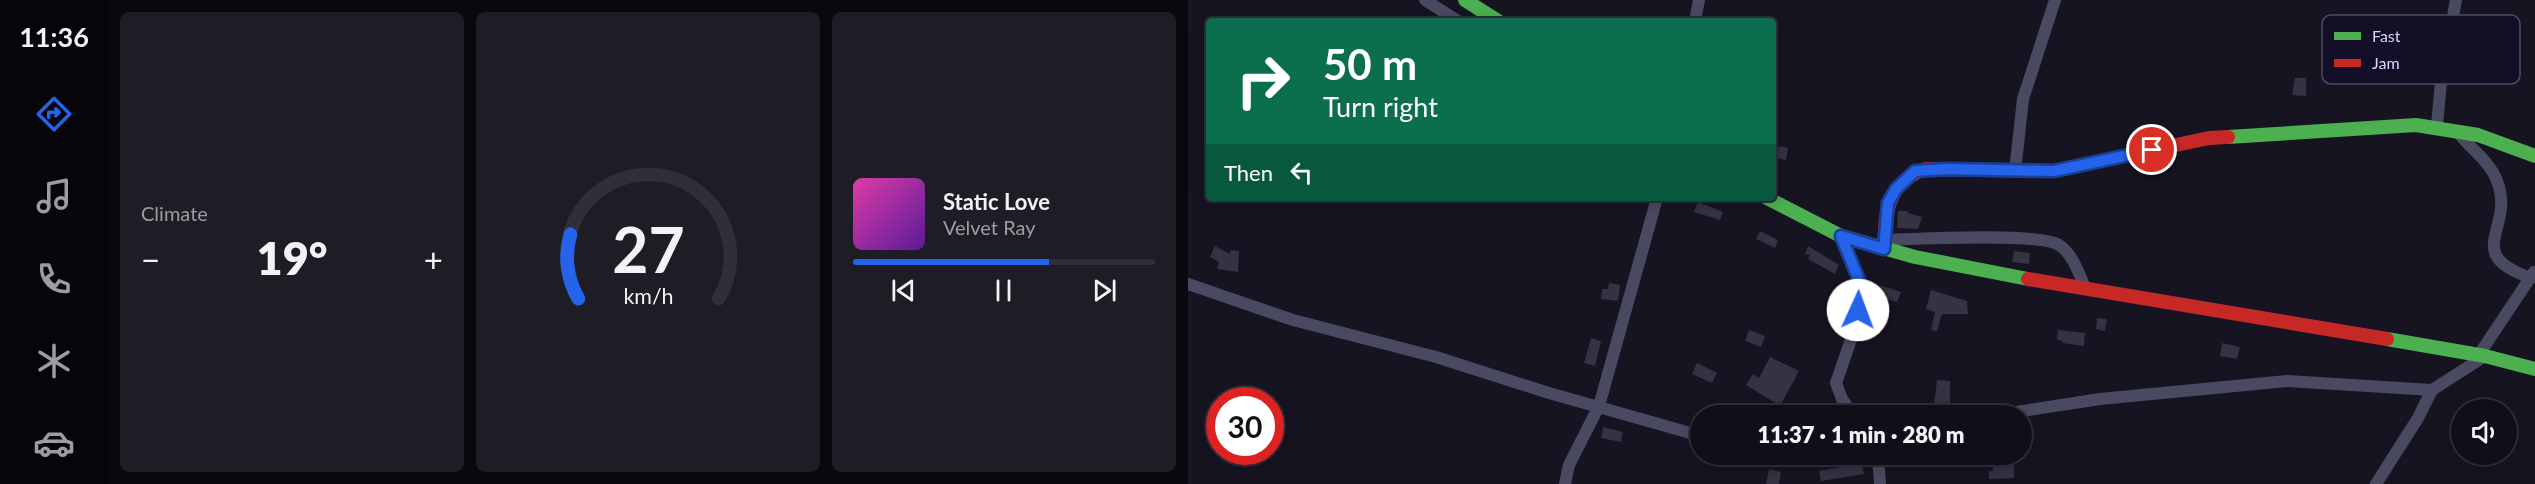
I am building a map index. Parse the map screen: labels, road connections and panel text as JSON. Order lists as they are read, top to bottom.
{
  "legend": ["Fast", "Jam"],
  "page": {
    "tabs": "11:36",
    "tile": "Climate",
    "turn": ["50 m", "Turn right"],
    "then": "Then",
    "song": ["Static Love", "Velvet Ray"],
    "heat": ["−", "19°", "+"],
    "limit": "30",
    "trip": "11:37 · 1 min · 280 m",
    "gauge": ["27", "km/h"]
  }
}
